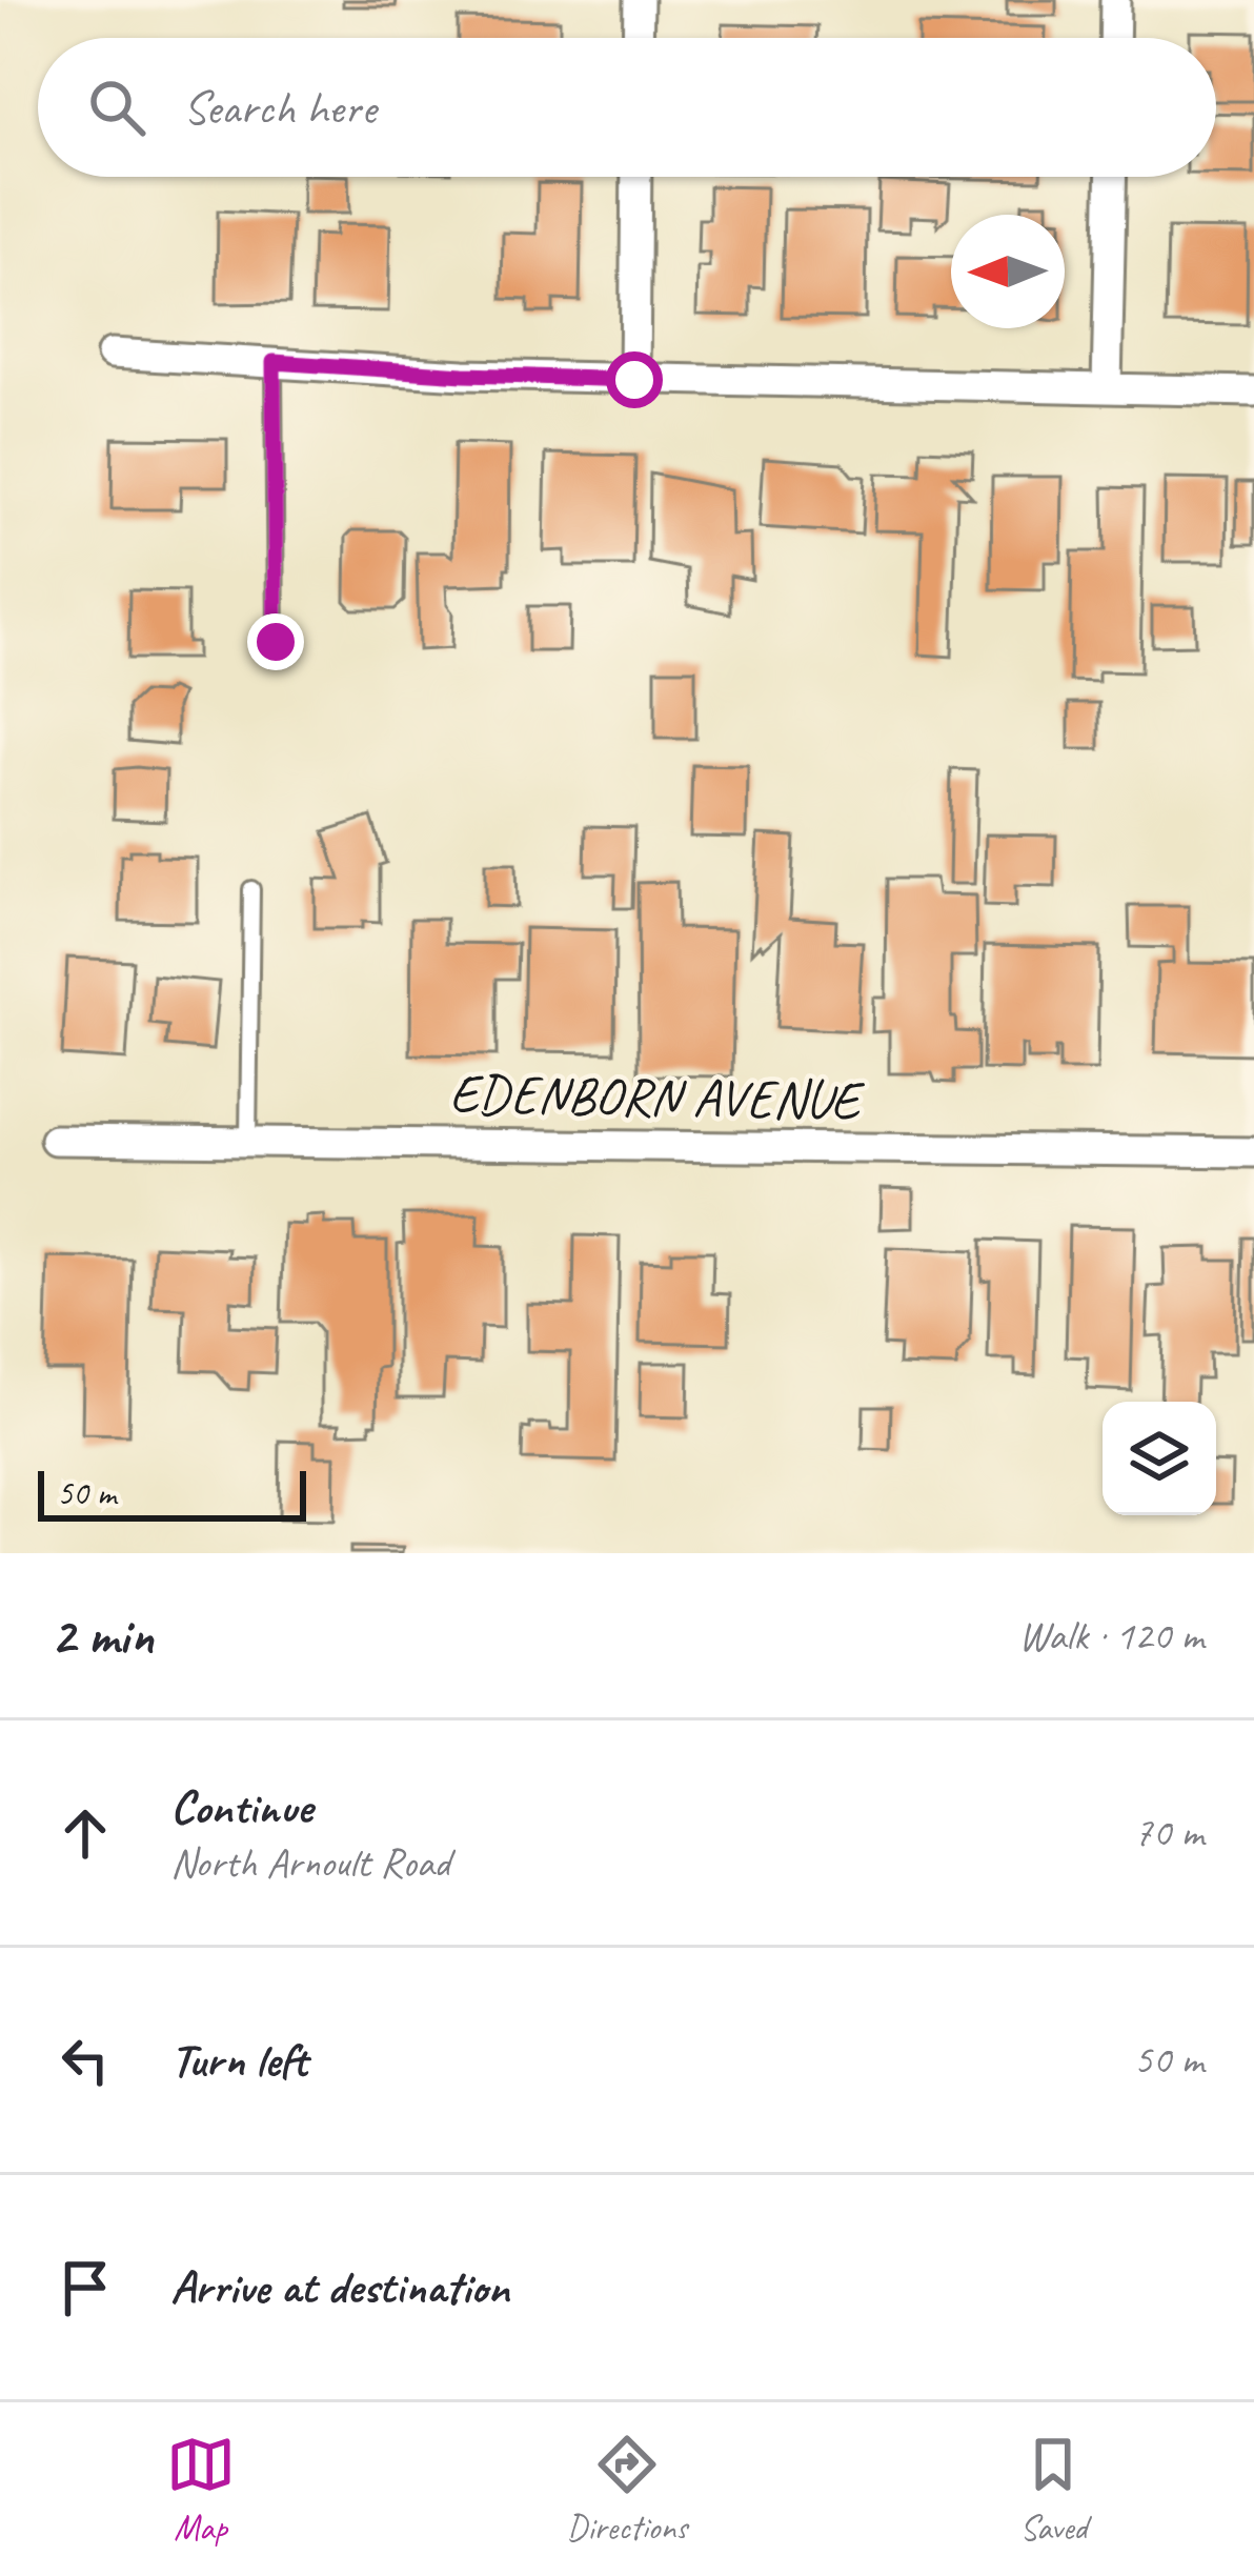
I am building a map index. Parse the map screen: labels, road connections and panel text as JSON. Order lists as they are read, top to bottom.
{
  "streets": {
    "street": ["EDENBORN AVENUE"]
  },
  "scale_bar": "50 m",
  "north": "left",
  "page": {
    "search": "Search here",
    "scale": "50 m",
    "heading": ["2 min", "Walk · 120 m"],
    "list": [
      ["Continue", "North Arnoult Road", "70 m"],
      ["Turn left", "50 m"],
      "Arrive at destination"
    ],
    "nav": ["Map", "Directions", "Saved"]
  }
}
